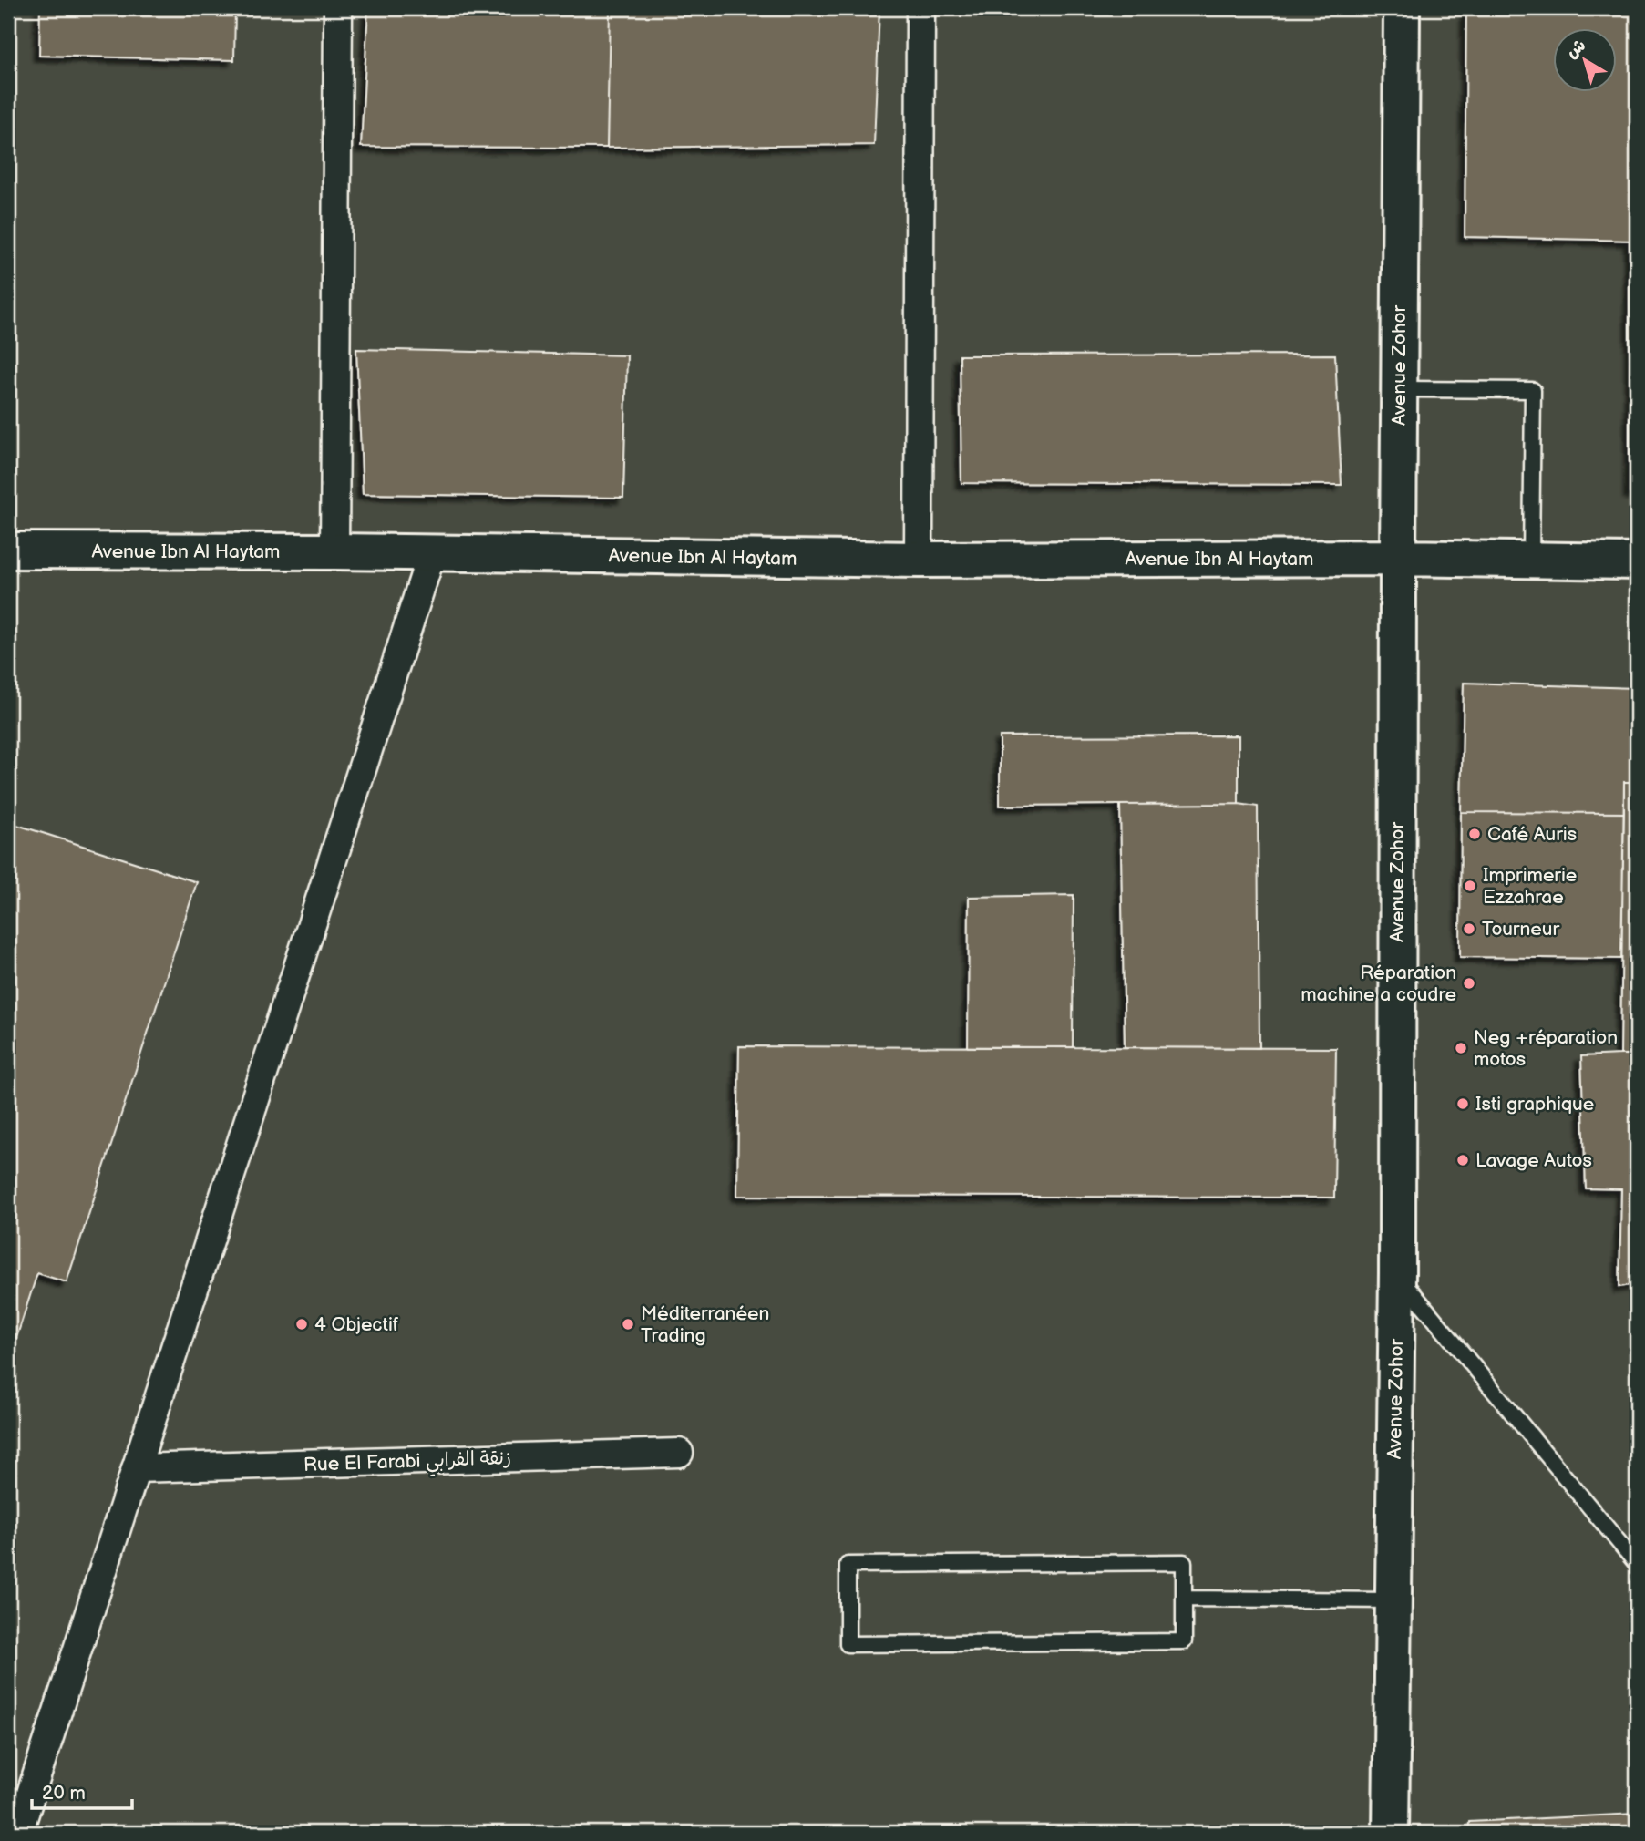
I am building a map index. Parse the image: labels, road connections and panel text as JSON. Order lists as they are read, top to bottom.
{
  "streets": {
    "main road": ["Avenue Zohor", "Avenue Ibn Al Haytam"],
    "street": ["Rue El Farabi زنقة الفرابي"]
  },
  "crossings": [
    ["Avenue Zohor", "Avenue Ibn Al Haytam"]
  ],
  "places": [
    "Café Auris",
    "Imprimerie Ezzahrae",
    "Tourneur",
    "Réparation machine a coudre",
    "Neg +réparation motos",
    "Isti graphique",
    "Lavage Autos",
    "4 Objectif",
    "Méditerranéen Trading"
  ],
  "scale_bar": "20 m",
  "north": "top left"
}
